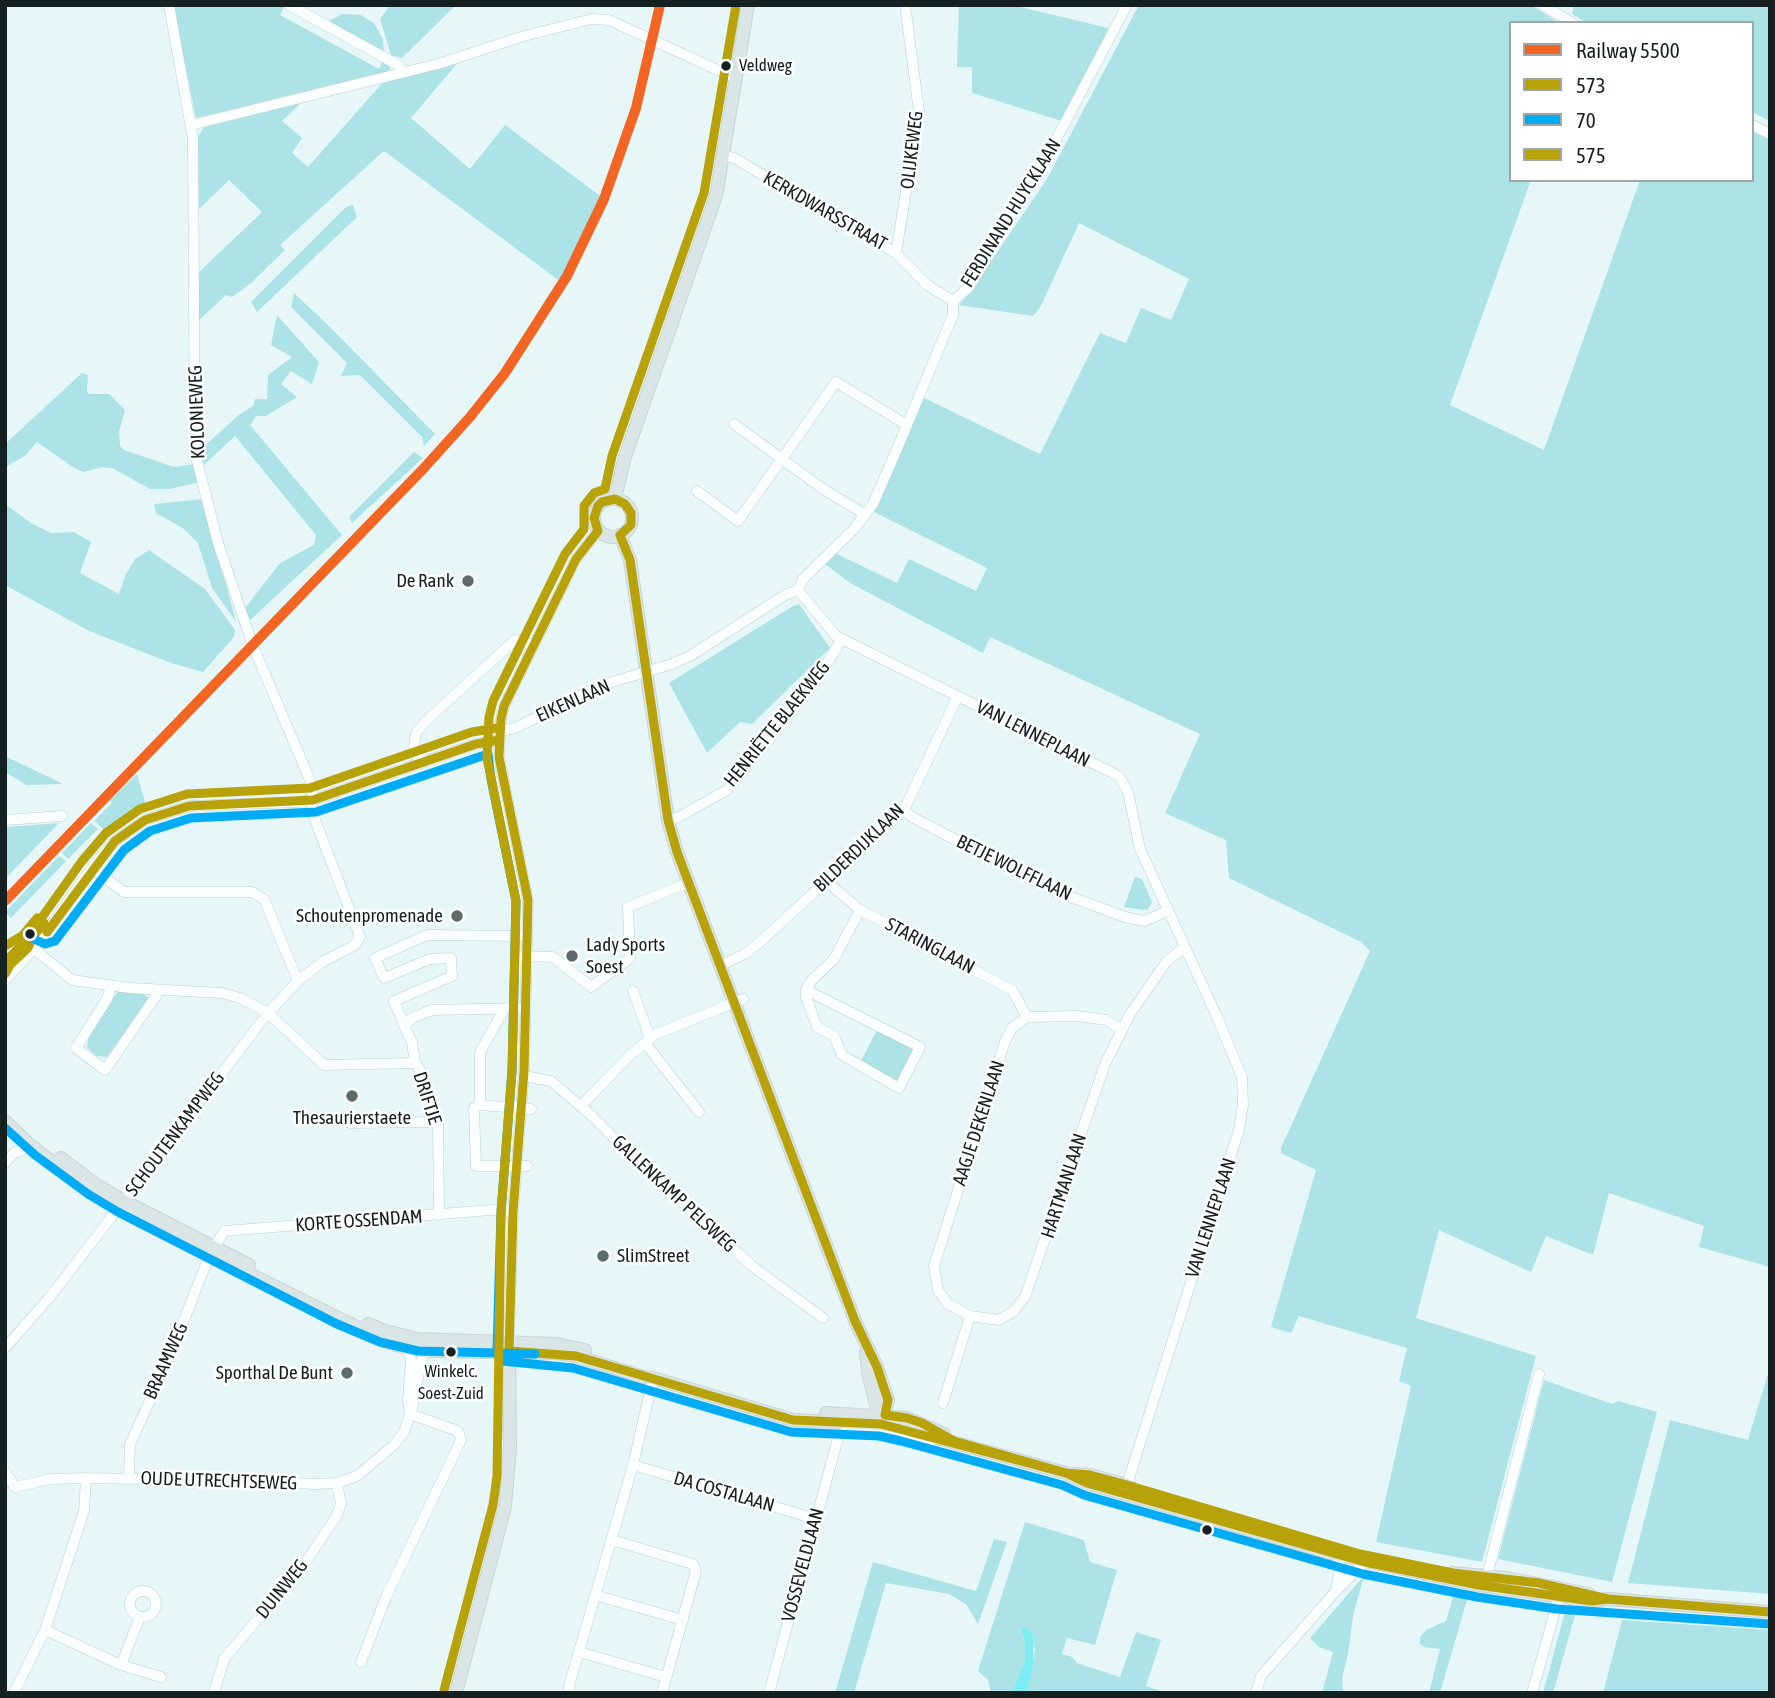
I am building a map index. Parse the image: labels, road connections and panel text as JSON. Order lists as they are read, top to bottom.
{
  "streets": {
    "street": [
      "OLIJKEWEG",
      "KERKDWARSSTRAAT",
      "FERDINAND HUYCKLAAN",
      "KOLONIEWEG",
      "EIKENLAAN",
      "HENRIËTTE BLAEKWEG",
      "VAN LENNEPLAAN",
      "BILDERDIJKLAAN",
      "BETJE WOLFFLAAN",
      "STARINGLAAN",
      "DRIFTJE",
      "AAGJE DEKENLAAN",
      "SCHOUTENKAMPWEG",
      "HARTMANLAAN",
      "GALLENKAMP PELSWEG",
      "KORTE OSSENDAM",
      "BRAAMWEG",
      "OUDE UTRECHTSEWEG",
      "DA COSTALAAN",
      "VOSSEVELDLAAN",
      "DUINWEG"
    ]
  },
  "crossings": [
    ["OLIJKEWEG", "KERKDWARSSTRAAT"],
    ["KERKDWARSSTRAAT", "FERDINAND HUYCKLAAN"],
    ["FERDINAND HUYCKLAAN", "EIKENLAAN"],
    ["FERDINAND HUYCKLAAN", "VAN LENNEPLAAN"],
    ["KOLONIEWEG", "EIKENLAAN"],
    ["KOLONIEWEG", "SCHOUTENKAMPWEG"],
    ["HENRIËTTE BLAEKWEG", "VAN LENNEPLAAN"],
    ["VAN LENNEPLAAN", "BILDERDIJKLAAN"],
    ["VAN LENNEPLAAN", "BETJE WOLFFLAAN"],
    ["VAN LENNEPLAAN", "HARTMANLAAN"],
    ["BILDERDIJKLAAN", "BETJE WOLFFLAAN"],
    ["BILDERDIJKLAAN", "STARINGLAAN"],
    ["STARINGLAAN", "AAGJE DEKENLAAN"],
    ["DRIFTJE", "KORTE OSSENDAM"],
    ["AAGJE DEKENLAAN", "HARTMANLAAN"],
    ["KORTE OSSENDAM", "BRAAMWEG"],
    ["BRAAMWEG", "OUDE UTRECHTSEWEG"],
    ["OUDE UTRECHTSEWEG", "DUINWEG"],
    ["DA COSTALAAN", "VOSSEVELDLAAN"]
  ],
  "places": [
    "Veldweg",
    "De Rank",
    "Schoutenpromenade",
    "Lady Sports Soest",
    "Thesaurierstaete",
    "SlimStreet",
    "Winkelc. Soest-Zuid",
    "Sporthal De Bunt"
  ],
  "lines": [
    "rail line 5500",
    "transit line 575",
    "transit line 573",
    "transit line 70"
  ],
  "legend": [
    "Railway 5500",
    "573",
    "70",
    "575"
  ]
}
